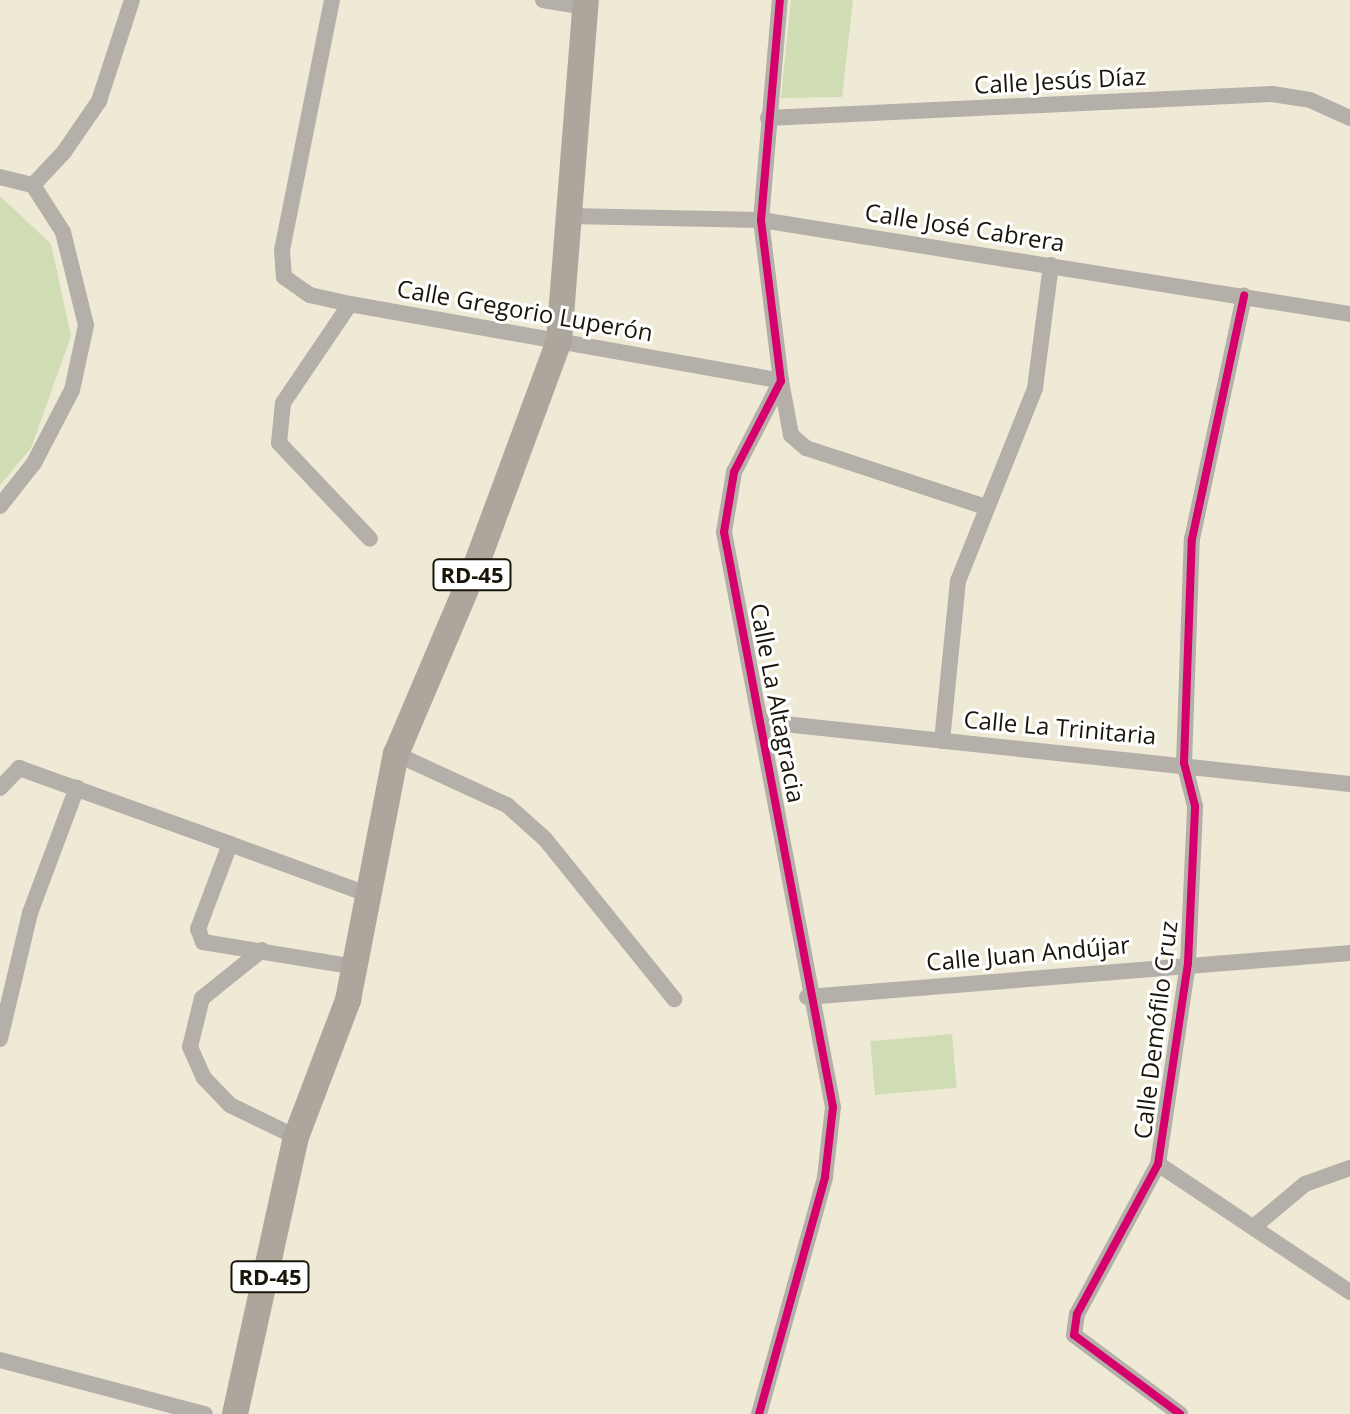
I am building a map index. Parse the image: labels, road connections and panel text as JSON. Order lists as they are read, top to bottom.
{
  "streets": {
    "main road": ["RD-45"],
    "street": [
      "Calle Jesús Díaz",
      "Calle José Cabrera",
      "Calle Gregorio Luperón",
      "Calle La Altagracia",
      "Calle La Trinitaria",
      "Calle Juan Andújar",
      "Calle Demófilo Cruz"
    ]
  },
  "crossings": [
    ["Calle José Cabrera", "RD-45"],
    ["Calle José Cabrera", "Calle Demófilo Cruz"],
    ["Calle Gregorio Luperón", "RD-45"],
    ["Calle Gregorio Luperón", "Calle La Altagracia"],
    ["Calle La Altagracia", "Calle La Trinitaria"],
    ["Calle La Altagracia", "Calle Juan Andújar"],
    ["Calle La Trinitaria", "Calle Demófilo Cruz"],
    ["Calle Juan Andújar", "Calle Demófilo Cruz"]
  ]
}
